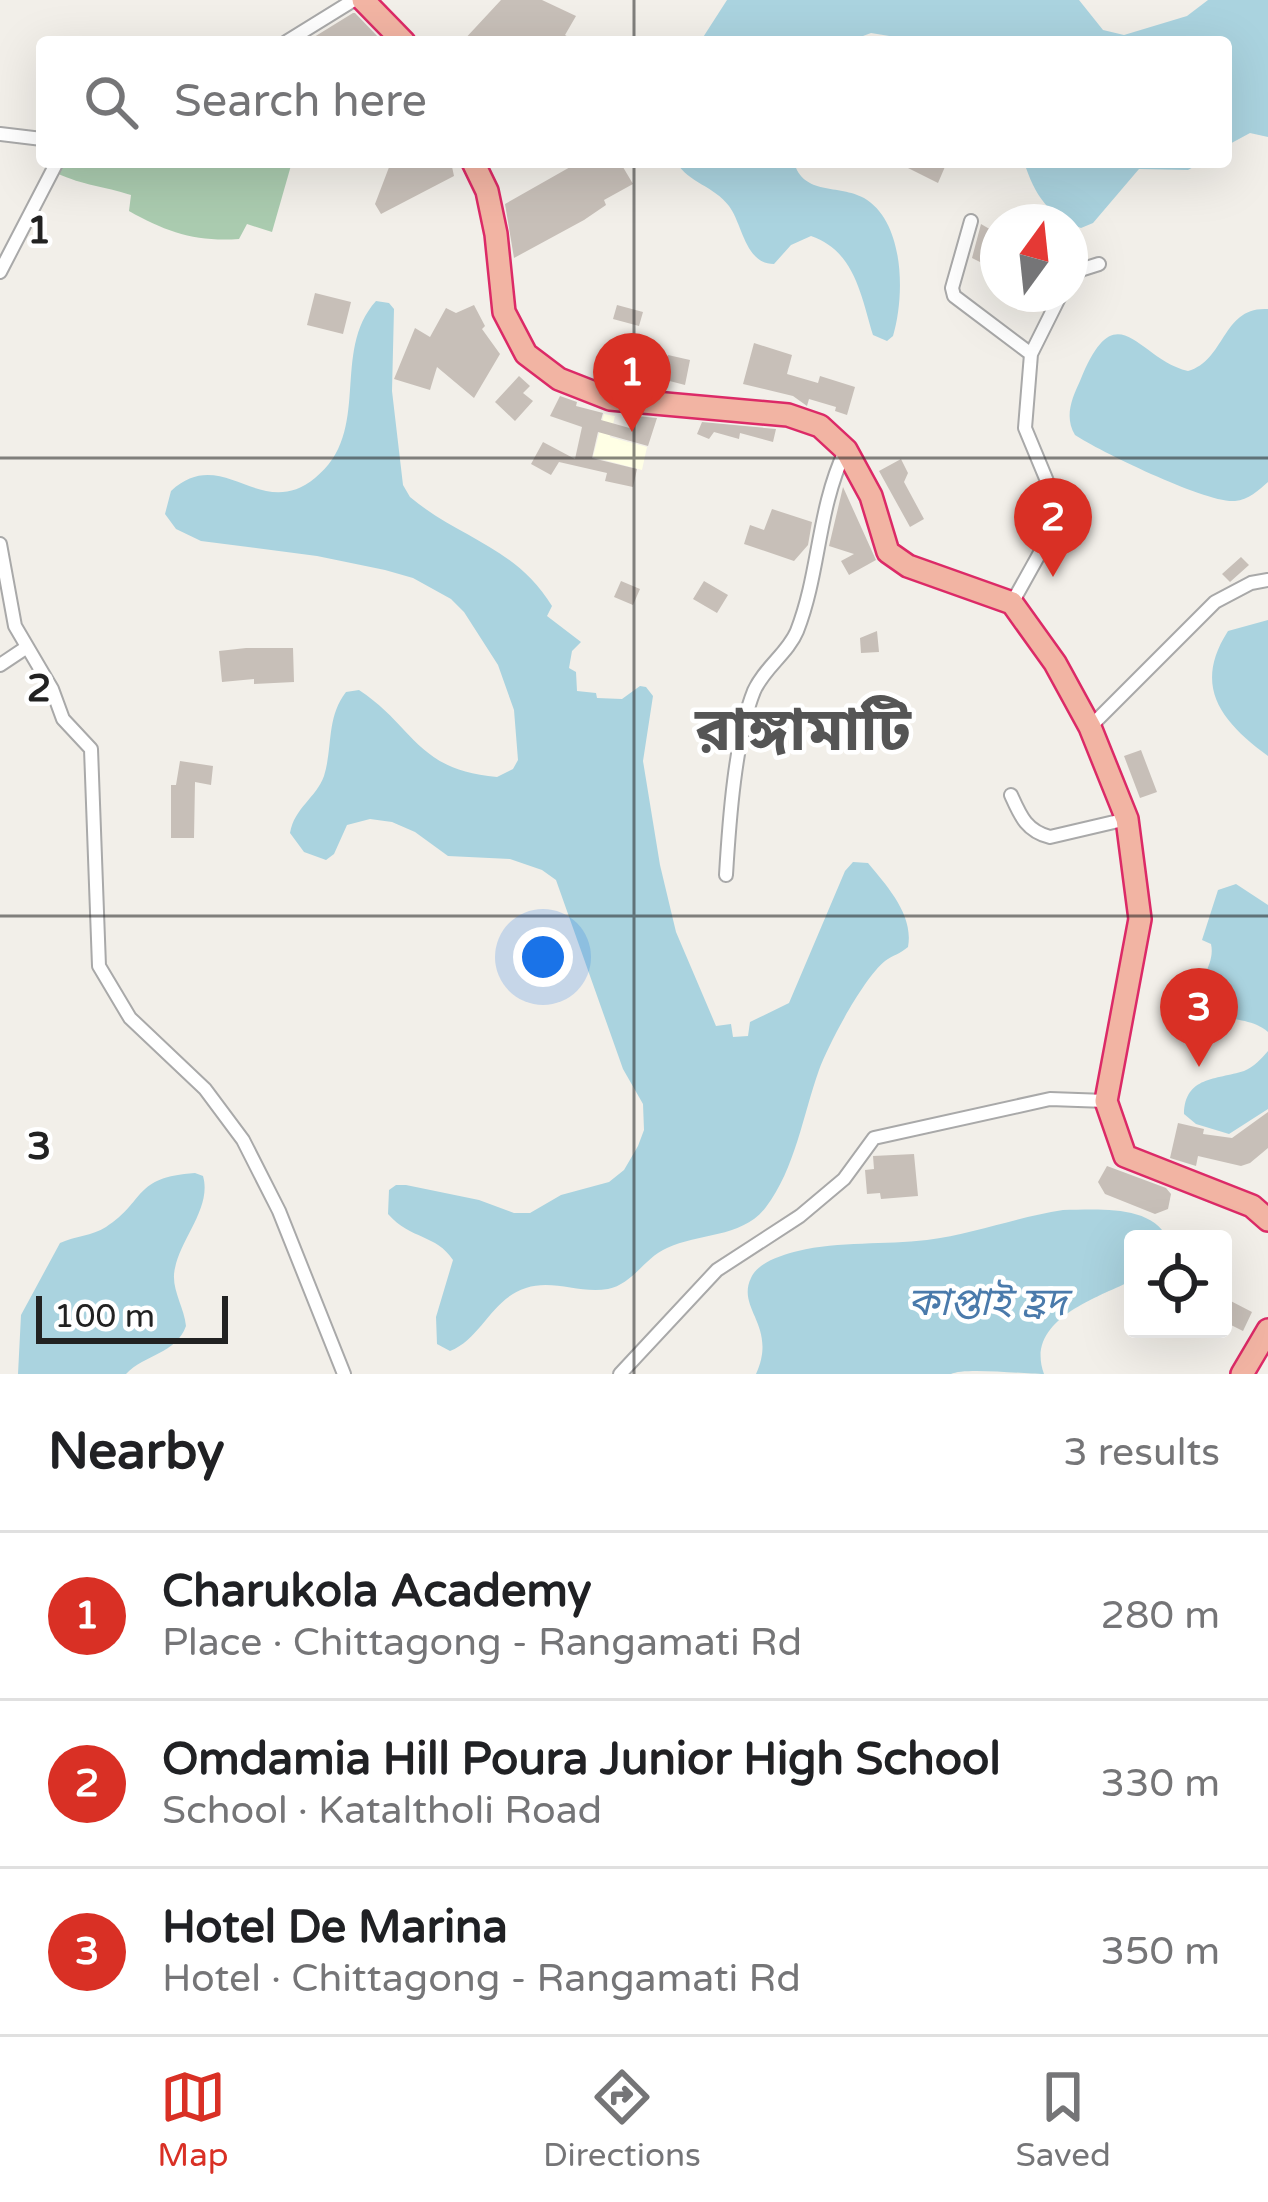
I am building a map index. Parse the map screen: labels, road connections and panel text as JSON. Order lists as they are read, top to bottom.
{
  "districts": ["রাঙ্গামাটি"],
  "water": ["কাপ্তাই হ্রদ"],
  "scale_bar": "100 m",
  "north": "top",
  "page": {
    "search": "Search here",
    "pins": ["1", "2", "3"],
    "scale": "100 m",
    "heading": ["Nearby", "3 results"],
    "list": [
      {
        "mark": "1",
        "name": "Charukola Academy",
        "note": "Place · Chittagong - Rangamati Rd",
        "value": "280 m"
      },
      {
        "mark": "2",
        "name": "Omdamia Hill Poura Junior High School",
        "note": "School · Kataltholi Road",
        "value": "330 m"
      },
      {
        "mark": "3",
        "name": "Hotel De Marina",
        "note": "Hotel · Chittagong - Rangamati Rd",
        "value": "350 m"
      }
    ],
    "nav": ["Map", "Directions", "Saved"]
  },
  "grid": {
    "rows": ["1", "2", "3"]
  }
}
